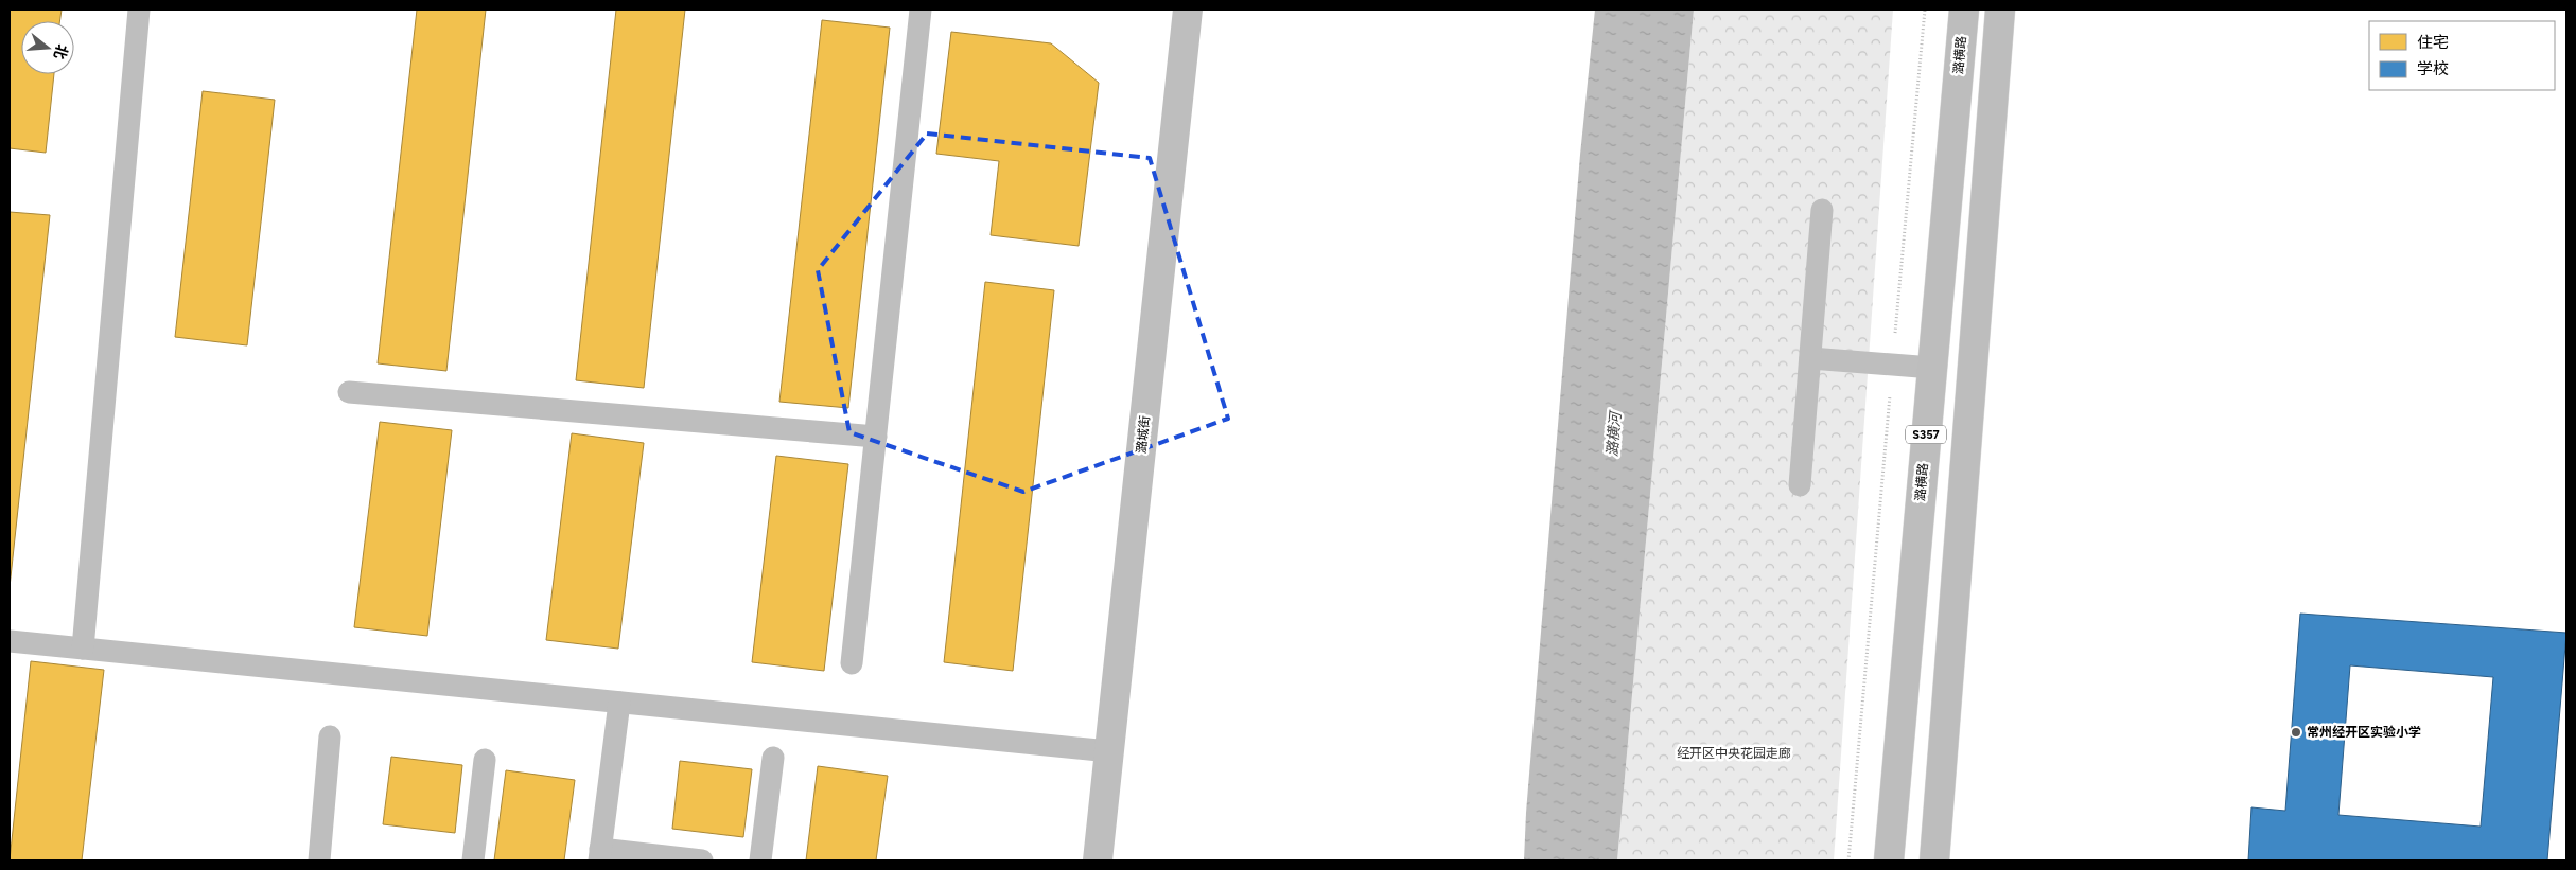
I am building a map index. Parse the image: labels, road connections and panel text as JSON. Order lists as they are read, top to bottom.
{
  "streets": {
    "main road": ["潞横路", "S357"],
    "street": ["潞城街"]
  },
  "water": ["潞横河"],
  "parks": ["经开区中央花园走廊"],
  "places": ["常州经开区实验小学"],
  "legend": ["住宅", "学校"],
  "north": "right"
}
